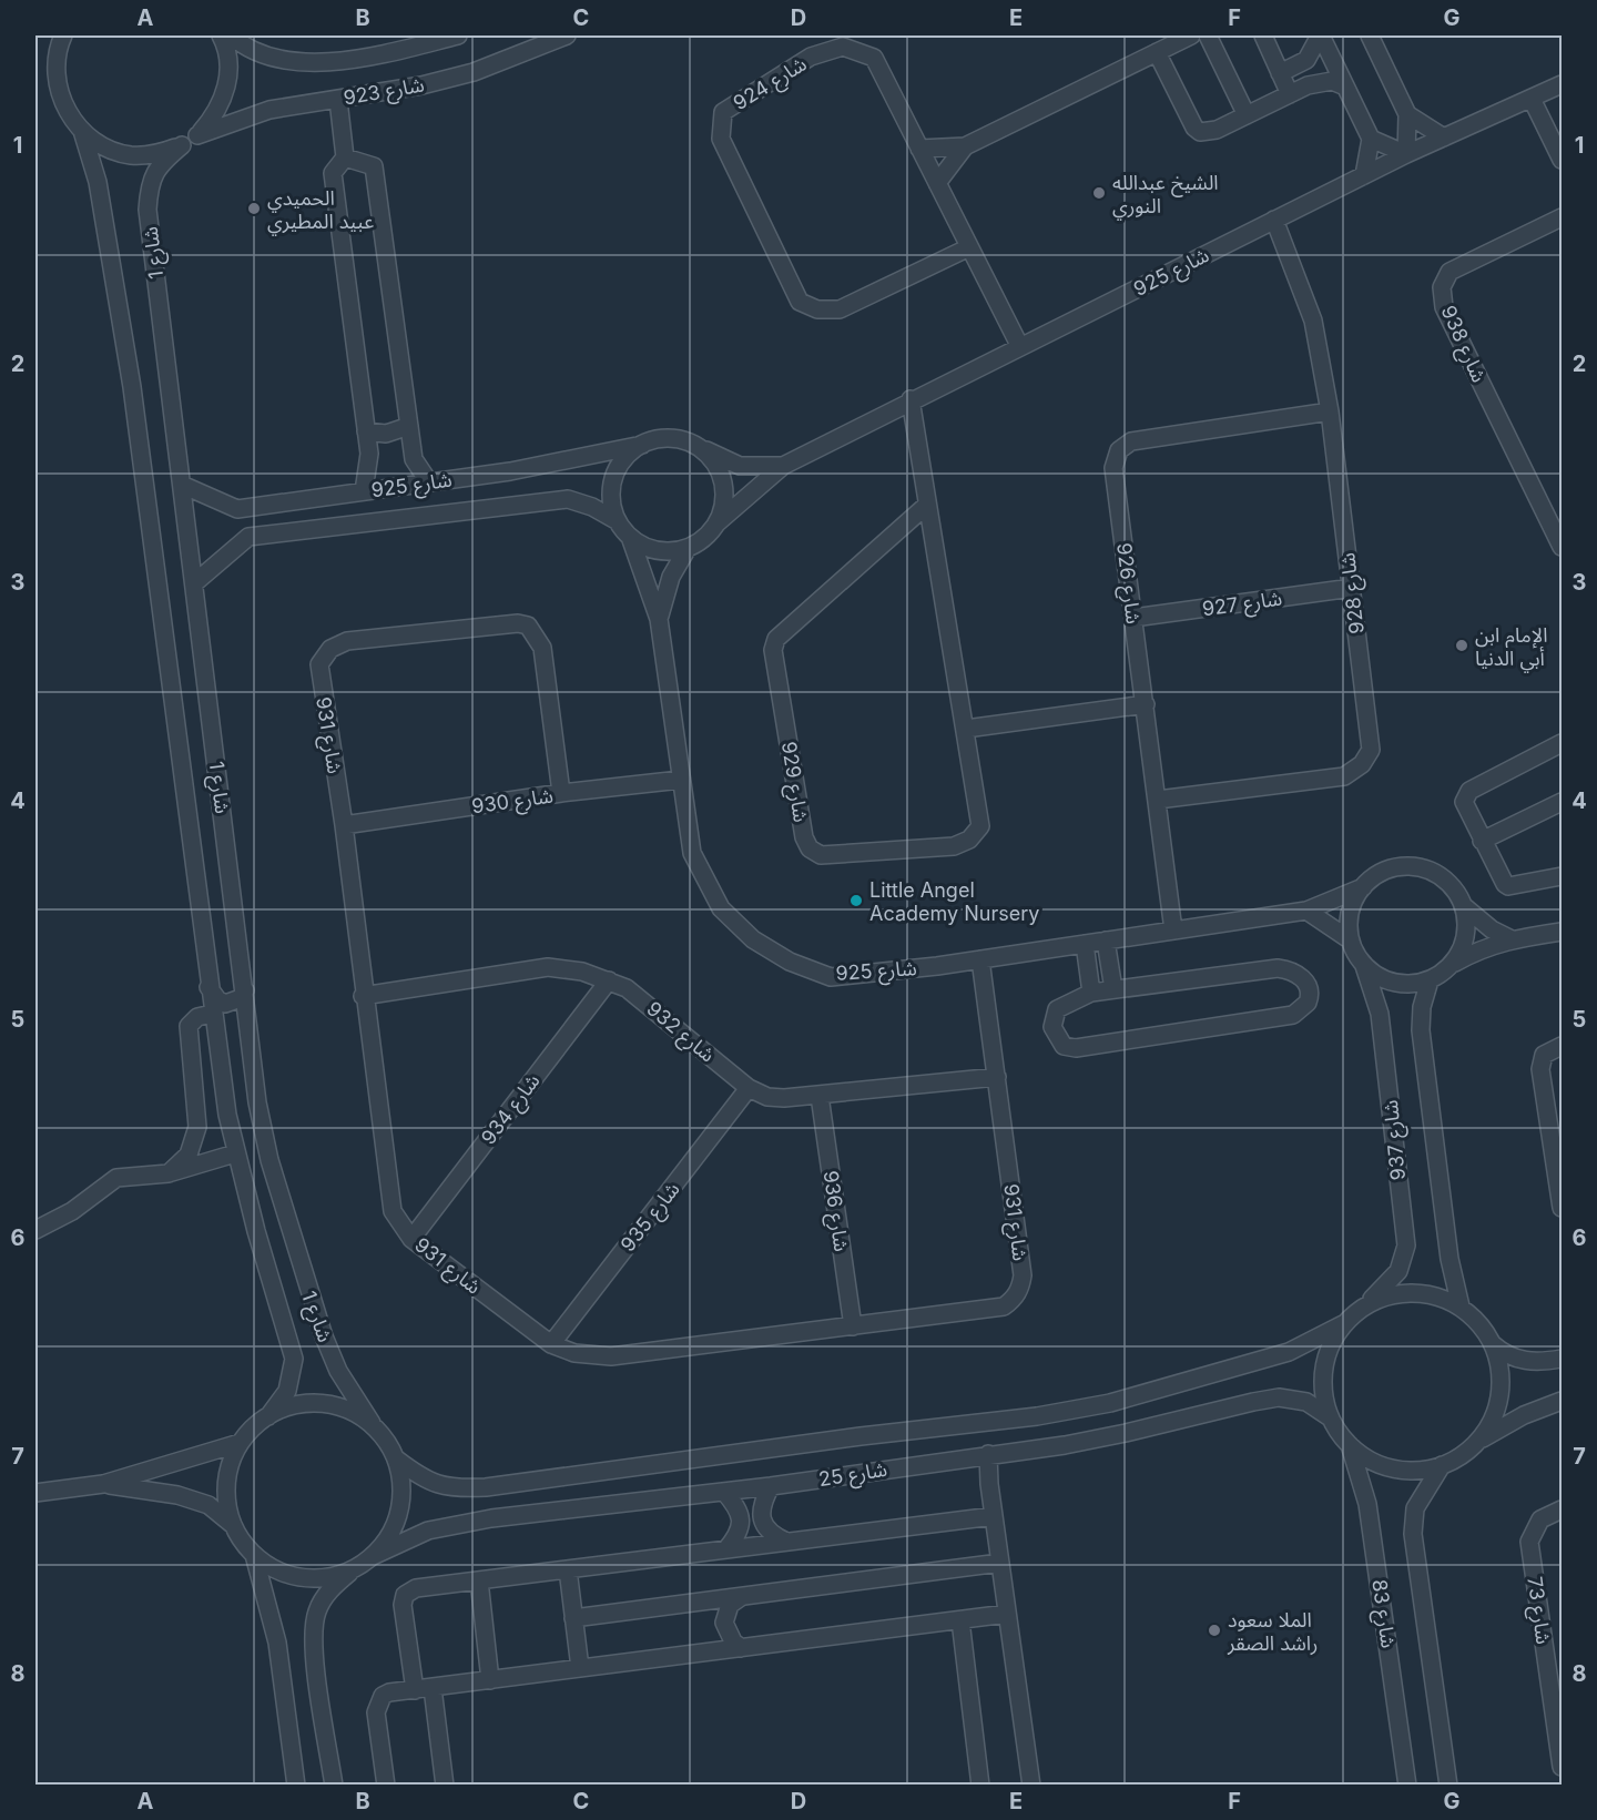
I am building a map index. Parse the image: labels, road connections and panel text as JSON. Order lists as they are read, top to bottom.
{
  "streets": {
    "street": [
      "شارع 924",
      "شارع 923",
      "شارع 1",
      "شارع 925",
      "شارع 938",
      "شارع 926",
      "شارع 928",
      "شارع 927",
      "شارع 931",
      "شارع 929",
      "شارع 930",
      "شارع 932",
      "شارع 934",
      "شارع 937",
      "شارع 936",
      "شارع 935",
      "شارع 25",
      "شارع 73",
      "شارع 83"
    ]
  },
  "crossings": [
    ["شارع 924", "شارع 925"],
    ["شارع 1", "شارع 925"],
    ["شارع 1", "شارع 25"],
    ["شارع 925", "شارع 926"],
    ["شارع 925", "شارع 928"],
    ["شارع 925", "شارع 931"],
    ["شارع 925", "شارع 929"],
    ["شارع 925", "شارع 930"],
    ["شارع 925", "شارع 937"],
    ["شارع 926", "شارع 928"],
    ["شارع 926", "شارع 927"],
    ["شارع 928", "شارع 927"],
    ["شارع 931", "شارع 930"],
    ["شارع 931", "شارع 932"],
    ["شارع 931", "شارع 934"],
    ["شارع 931", "شارع 936"],
    ["شارع 931", "شارع 935"],
    ["شارع 932", "شارع 934"],
    ["شارع 932", "شارع 936"],
    ["شارع 932", "شارع 935"],
    ["شارع 937", "شارع 25"],
    ["شارع 937", "شارع 83"],
    ["شارع 25", "شارع 83"]
  ],
  "places": [
    "الشيخ عبدالله النوري",
    "الحميدي عبيد المطيري",
    "الإمام ابن أبي الدنيا",
    "Little Angel Academy Nursery",
    "الملا سعود راشد الصقر"
  ],
  "grid": {
    "columns": [
      "A",
      "B",
      "C",
      "D",
      "E",
      "F",
      "G"
    ],
    "rows": [
      "1",
      "2",
      "3",
      "4",
      "5",
      "6",
      "7",
      "8"
    ]
  }
}
